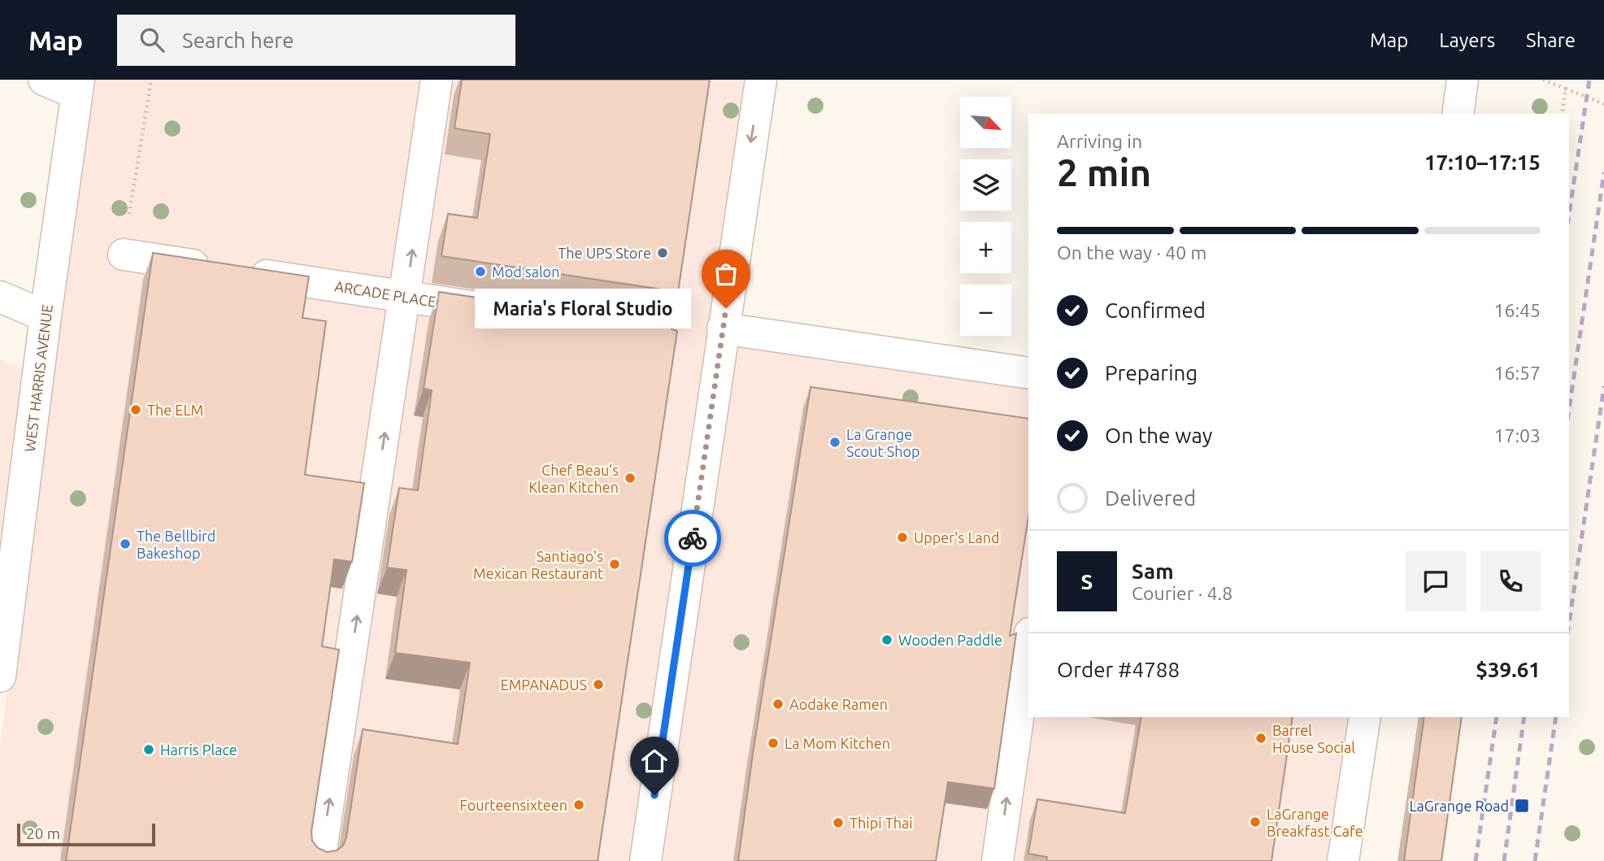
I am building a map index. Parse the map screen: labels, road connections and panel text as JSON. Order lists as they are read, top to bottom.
{
  "streets": {
    "street": ["ARCADE PLACE", "WEST HARRIS AVENUE"]
  },
  "places": {
    "other": [
      "The UPS Store",
      "Mod salon",
      "Maria's Floral Studio",
      "The ELM",
      "La Grange Scout Shop",
      "Chef Beau’s Klean Kitchen",
      "Upper's Land",
      "The Bellbird Bakeshop",
      "Santiago's Mexican Restaurant",
      "Wooden Paddle",
      "EMPANADUS",
      "Aodake Ramen",
      "Barrel House Social",
      "La Mom Kitchen",
      "Harris Place",
      "Fourteensixteen",
      "LaGrange Breakfast Cafe",
      "Thipi Thai"
    ],
    "transit": ["LaGrange Road"]
  },
  "scale_bar": "20 m",
  "north": "bottom right",
  "page": {
    "header": "Map",
    "search": "Search here",
    "nav": ["Map", "Layers", "Share"],
    "map_buttons": ["+", "−"],
    "heading": ["2 min", "Arriving in", "17:10–17:15"],
    "panel": [
      "Sam",
      "Courier · 4.8",
      "Order #4788",
      "$39.61"
    ],
    "bar": "On the way · 40 m",
    "list": [
      ["Confirmed", "16:45"],
      ["Preparing", "16:57"],
      ["On the way", "17:03"],
      "Delivered"
    ],
    "bubble": "Maria's Floral Studio",
    "round": "S",
    "scale": "20 m"
  }
}
